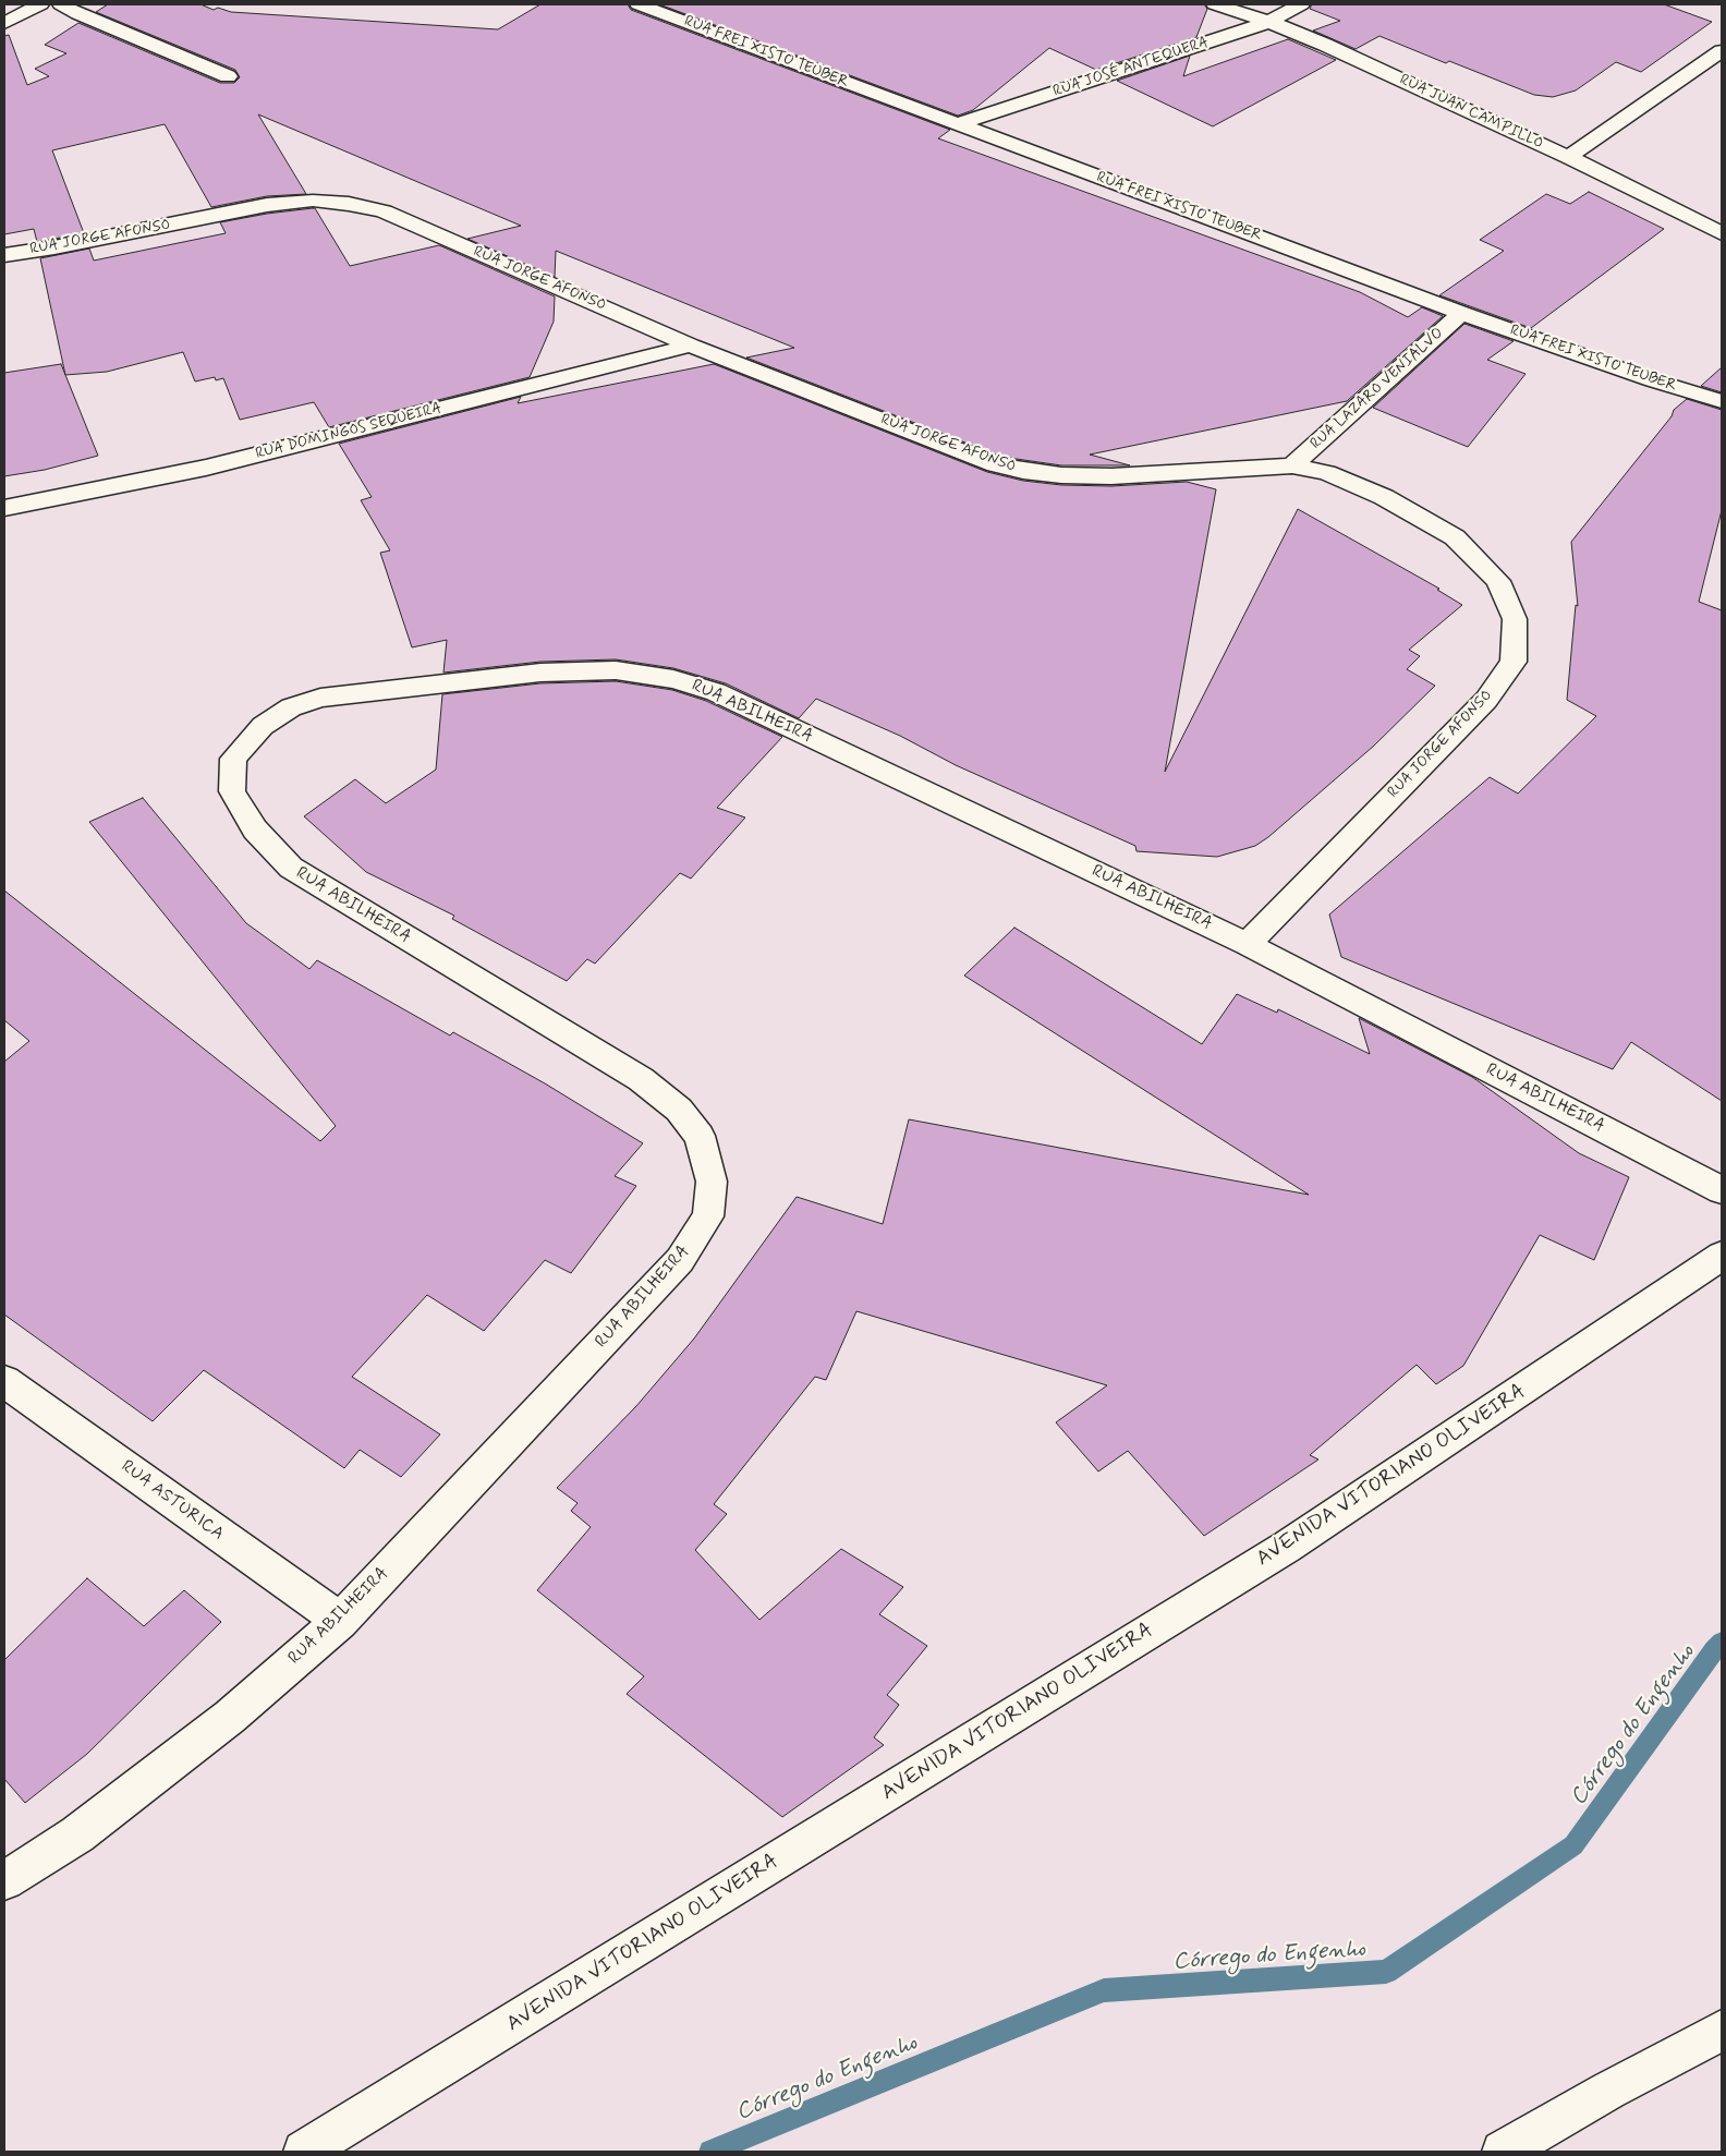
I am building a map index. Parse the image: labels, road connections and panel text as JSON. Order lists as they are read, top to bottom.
{
  "streets": {
    "street": [
      "RUA FREI XISTO TEUBER",
      "RUA JOSÉ ANTEQUERA",
      "RUA JUAN CAMPILLO",
      "RUA JORGE AFONSO",
      "RUA LAZARO VENIALVO",
      "RUA DOMINGOS SEQUEIRA",
      "RUA ABILHEIRA",
      "AVENIDA VITORIANO OLIVEIRA",
      "RUA ASTURICA"
    ]
  },
  "crossings": [
    ["RUA FREI XISTO TEUBER", "RUA JOSÉ ANTEQUERA"],
    ["RUA FREI XISTO TEUBER", "RUA LAZARO VENIALVO"],
    ["RUA JOSÉ ANTEQUERA", "RUA JUAN CAMPILLO"],
    ["RUA JORGE AFONSO", "RUA LAZARO VENIALVO"],
    ["RUA JORGE AFONSO", "RUA DOMINGOS SEQUEIRA"],
    ["RUA JORGE AFONSO", "RUA ABILHEIRA"],
    ["RUA ABILHEIRA", "RUA ASTURICA"]
  ],
  "water": ["Córrego do Engenho"]
}
